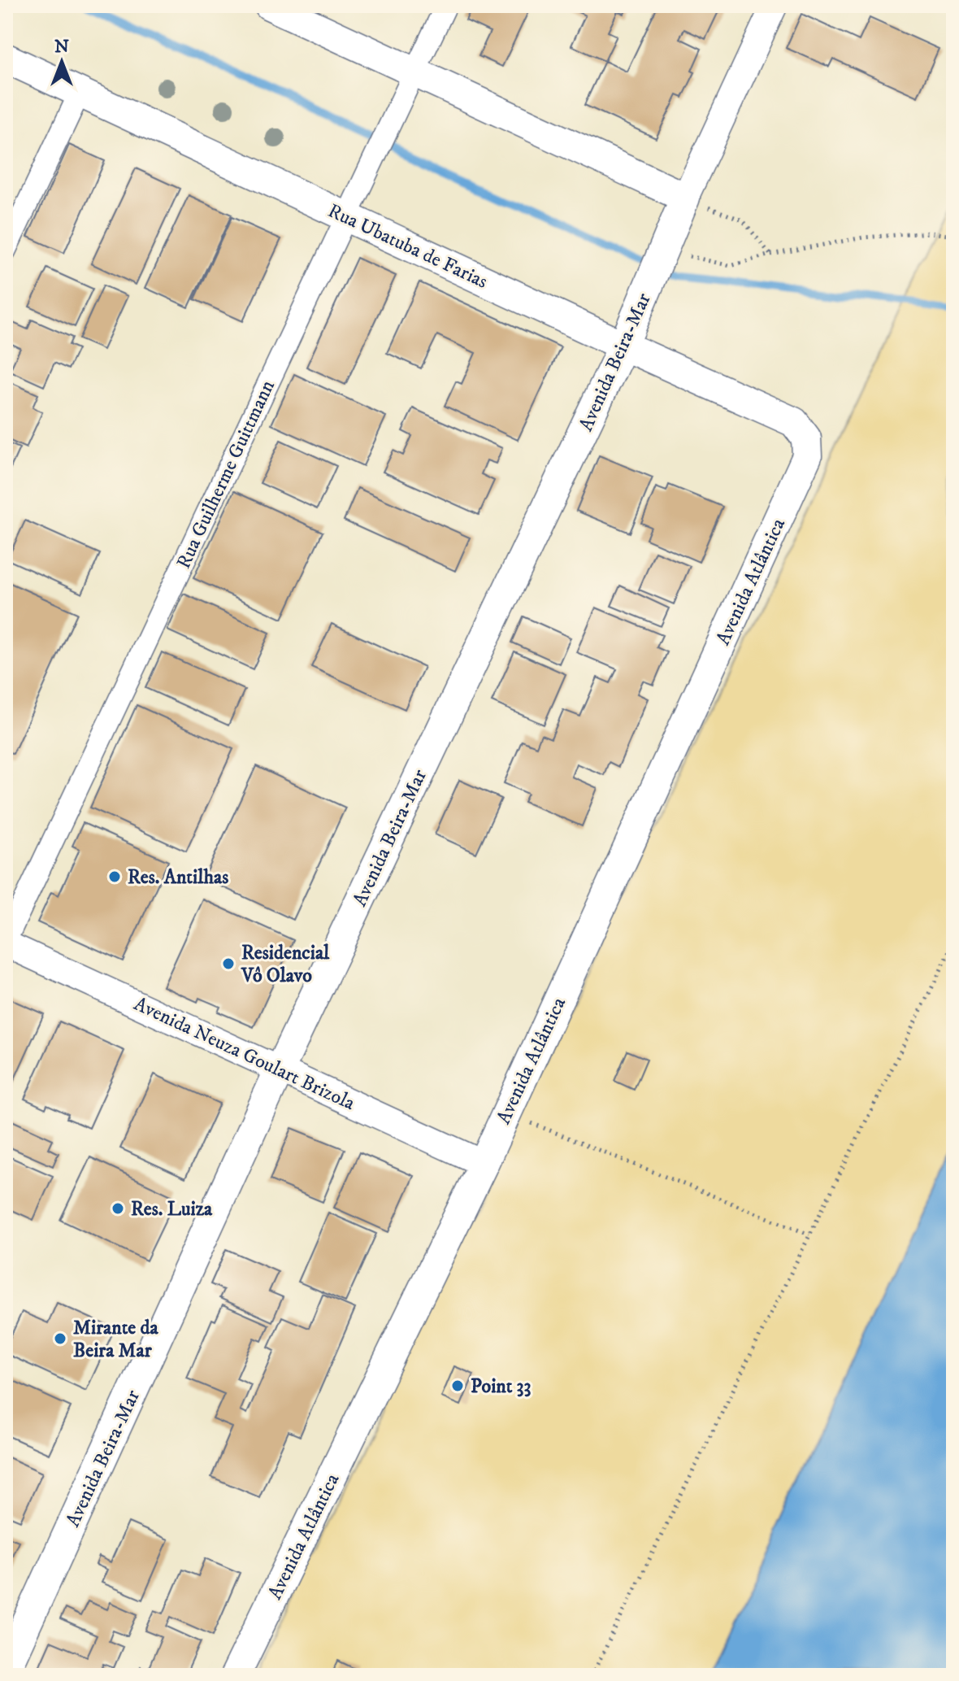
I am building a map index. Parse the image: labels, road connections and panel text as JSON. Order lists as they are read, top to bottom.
{
  "streets": {
    "main road": ["Rua Ubatuba de Farias", "Avenida Beira-Mar", "Avenida Atlântica"],
    "street": ["Rua Guilherme Guittmann", "Avenida Neuza Goulart Brizola"]
  },
  "crossings": [
    ["Rua Ubatuba de Farias", "Avenida Beira-Mar"],
    ["Rua Ubatuba de Farias", "Rua Guilherme Guittmann"],
    ["Rua Ubatuba de Farias", "Avenida Atlântica"],
    ["Avenida Beira-Mar", "Avenida Neuza Goulart Brizola"],
    ["Rua Guilherme Guittmann", "Avenida Neuza Goulart Brizola"],
    ["Avenida Atlântica", "Avenida Neuza Goulart Brizola"]
  ],
  "places": [
    "Res. Antilhas",
    "Residencial Vô Olavo",
    "Res. Luiza",
    "Mirante da Beira Mar",
    "Point 33"
  ],
  "north": "top"
}
